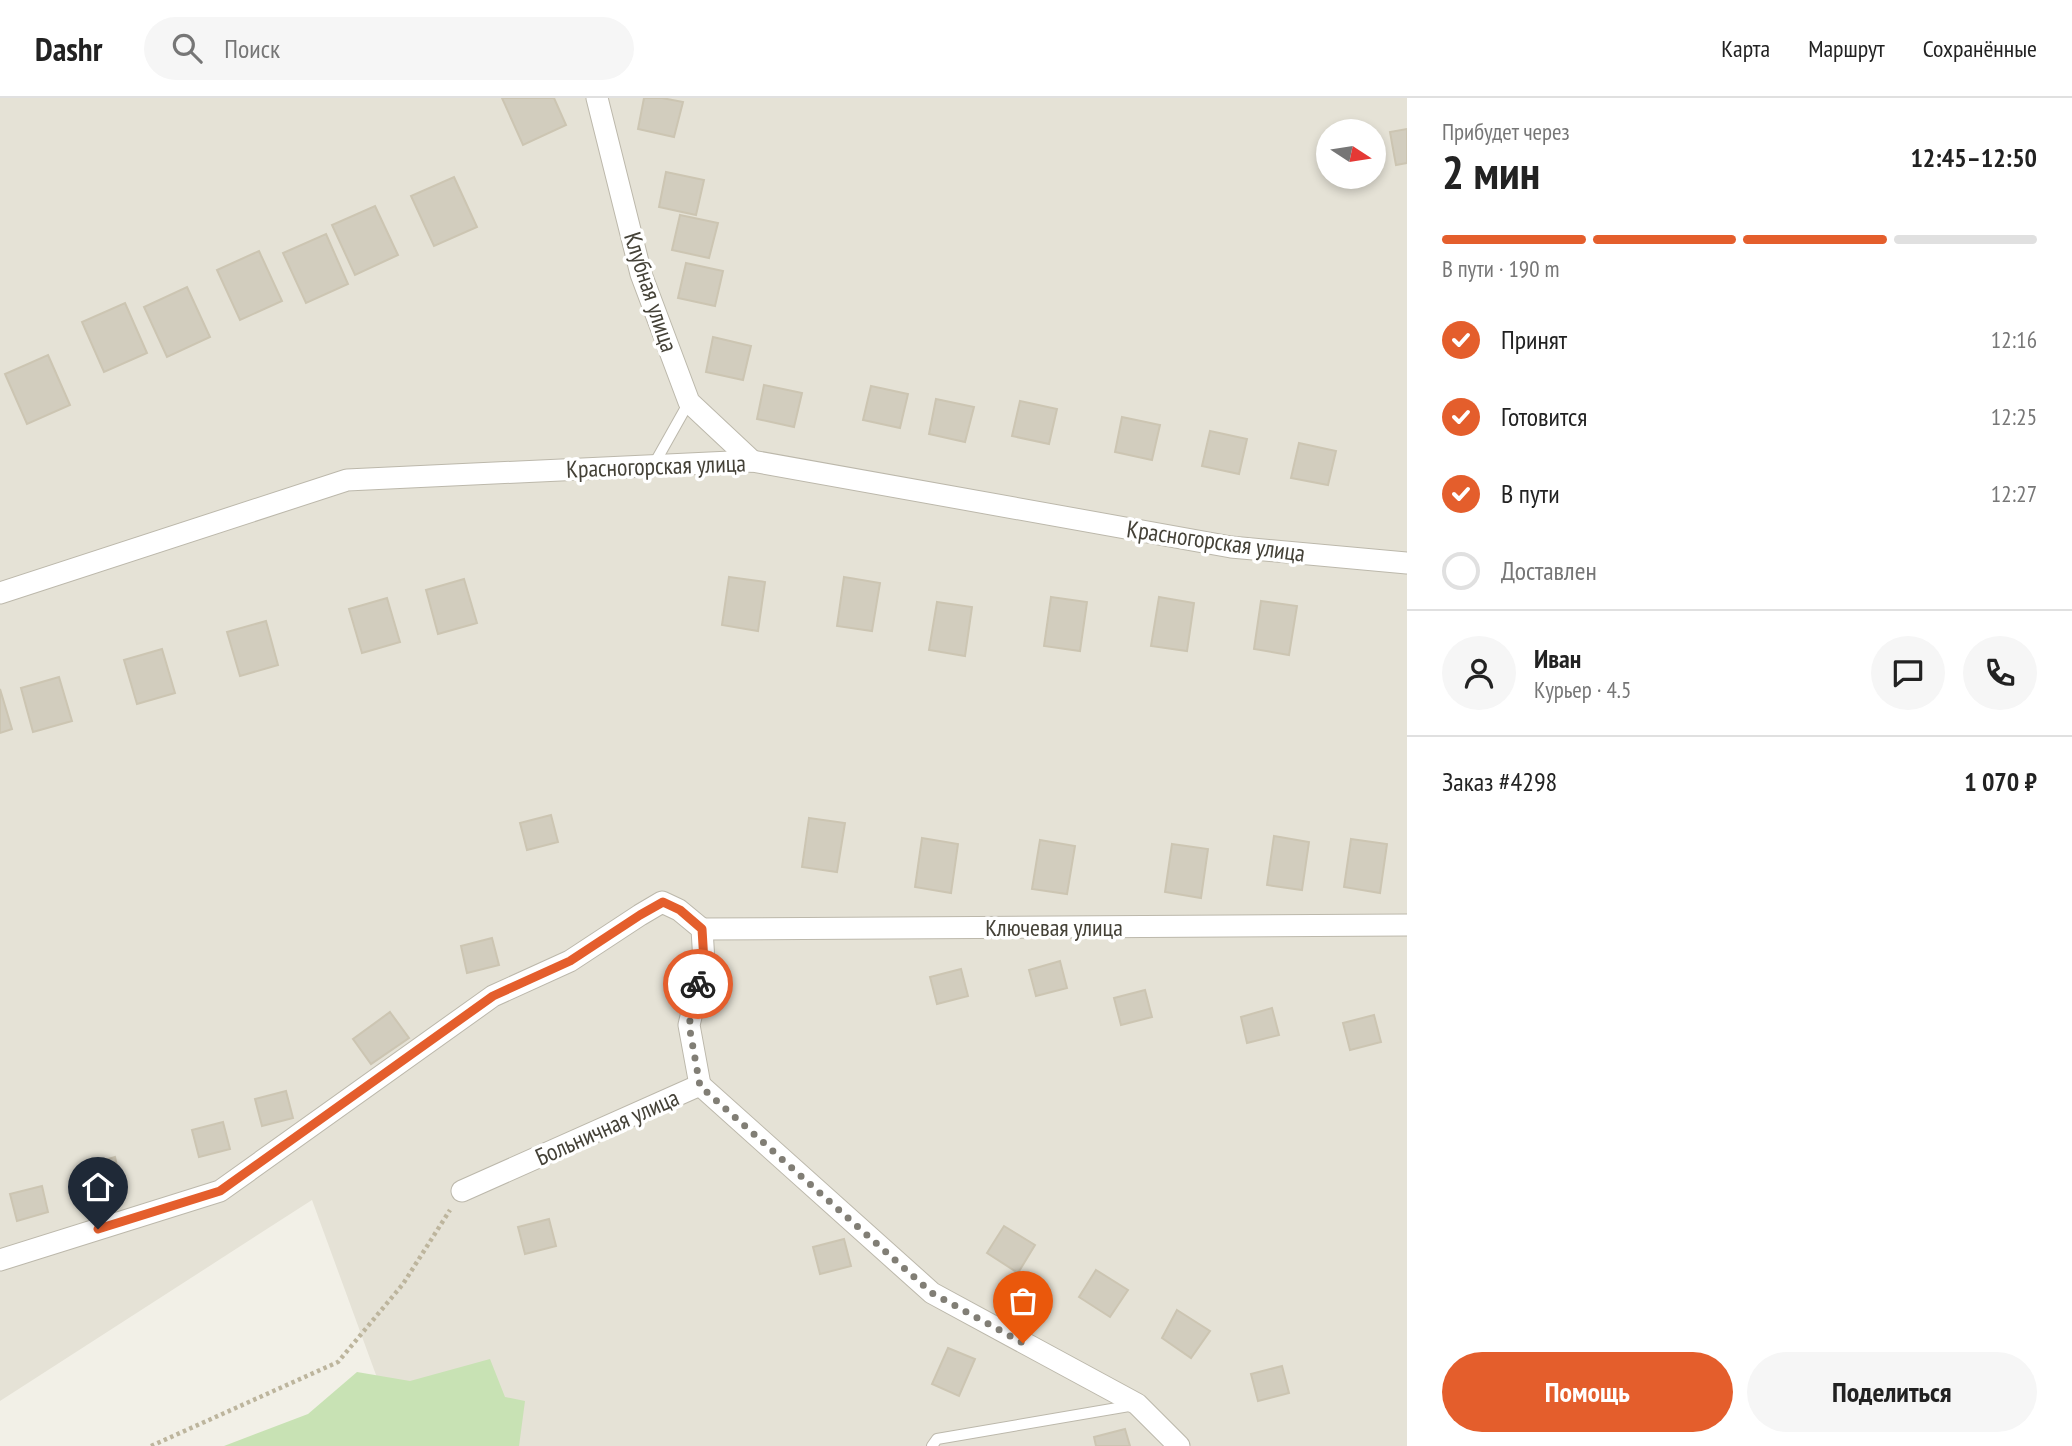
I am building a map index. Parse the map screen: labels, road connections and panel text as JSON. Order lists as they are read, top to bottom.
{
  "streets": {
    "street": [
      "Клубная улица",
      "Красногорская улица",
      "Ключевая улица",
      "Больничная улица"
    ]
  },
  "crossings": [
    ["Клубная улица", "Красногорская улица"]
  ],
  "north": "right",
  "page": {
    "header": "Dashr",
    "search": "Поиск",
    "nav": ["Карта", "Маршрут", "Сохранённые"],
    "heading": ["2 мин", "Прибудет через", "12:45–12:50"],
    "panel": [
      "Иван",
      "Курьер · 4.5",
      "Заказ #4298",
      "1 070 ₽"
    ],
    "bar": "В пути · 190 m",
    "list": [
      ["Принят", "12:16"],
      ["Готовится", "12:25"],
      ["В пути", "12:27"],
      "Доставлен"
    ],
    "buttons": ["Помощь", "Поделиться"]
  }
}
